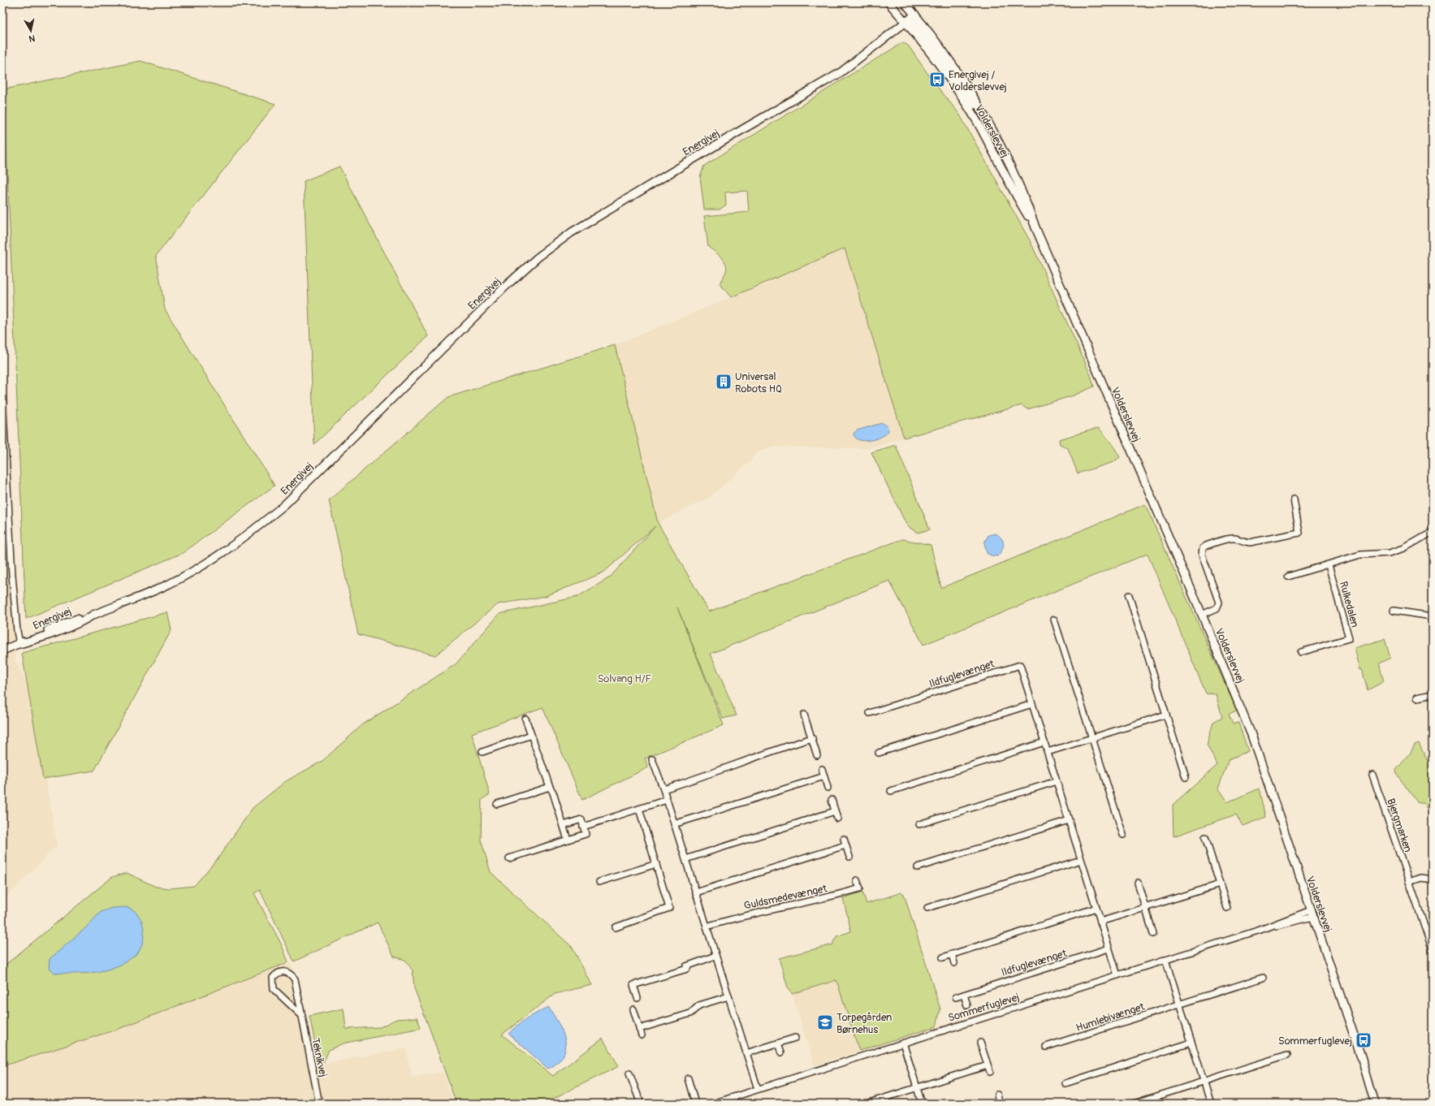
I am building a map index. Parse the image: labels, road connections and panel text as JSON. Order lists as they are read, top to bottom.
{
  "streets": {
    "street": [
      "Volderslevvej",
      "Energivej",
      "Rulkedalen",
      "Ildfuglevænget",
      "Bjergmarken",
      "Guldsmedevænget",
      "Sommerfuglevej",
      "Humlebivænget",
      "Teknikvej"
    ]
  },
  "crossings": [
    ["Volderslevvej", "Energivej"],
    ["Volderslevvej", "Sommerfuglevej"],
    ["Ildfuglevænget", "Sommerfuglevej"]
  ],
  "parks": ["Solvang H/F"],
  "places": {
    "bus stop": ["Energivej / Volderslevvej", "Sommerfuglevej"],
    "building": ["Universal Robots HQ"],
    "school or university": ["Torpegården Børnehus"]
  },
  "north": "bottom"
}
